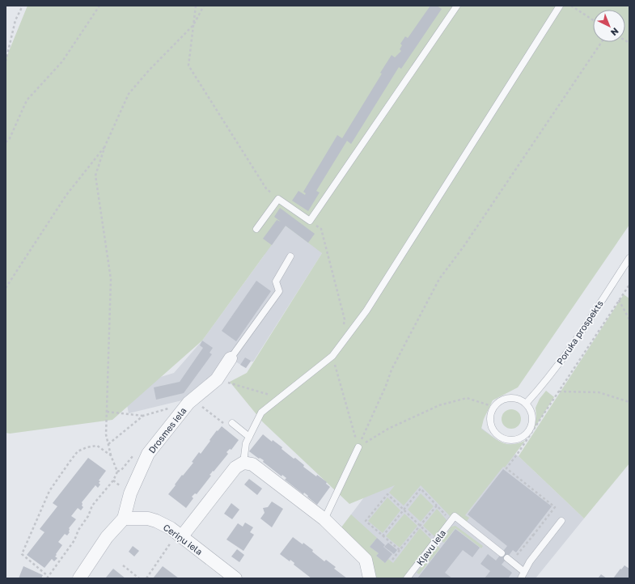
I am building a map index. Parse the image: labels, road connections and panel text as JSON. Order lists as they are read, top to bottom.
{
  "streets": {
    "street": ["Drosmes iela", "Ceriņu iela"],
    "lane": ["Poruka prospekts", "Kļavu iela"]
  },
  "crossings": [
    ["Drosmes iela", "Ceriņu iela"]
  ],
  "north": "bottom right"
}
